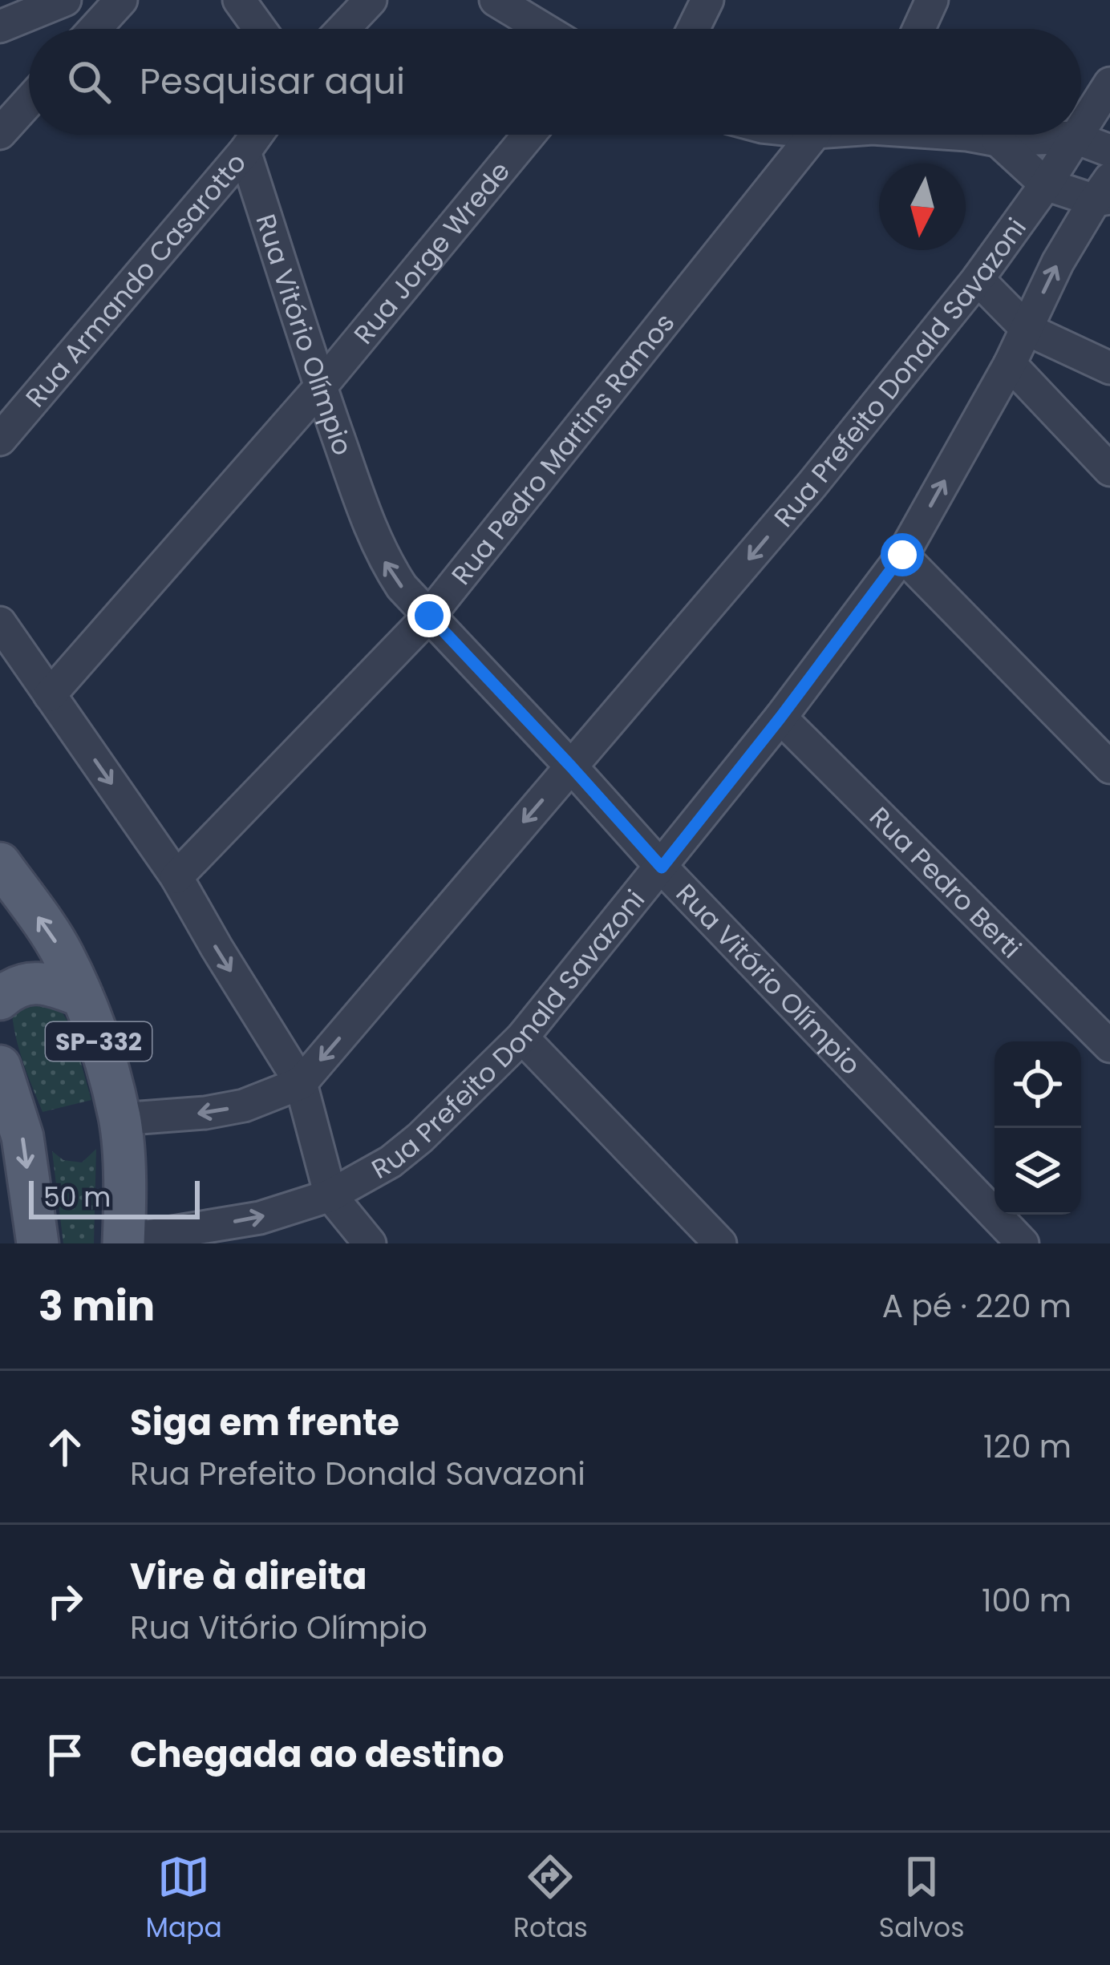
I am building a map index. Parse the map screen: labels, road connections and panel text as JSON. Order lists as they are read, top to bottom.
{
  "streets": {
    "main road": ["SP-332"],
    "street": [
      "Rua Jorge Wrede",
      "Rua Armando Casarotto",
      "Rua Vitório Olímpio",
      "Rua Prefeito Donald Savazoni",
      "Rua Pedro Martins Ramos",
      "Rua Pedro Berti"
    ]
  },
  "crossings": [
    ["Rua Jorge Wrede", "Rua Vitório Olímpio"],
    ["Rua Armando Casarotto", "Rua Vitório Olímpio"],
    ["Rua Vitório Olímpio", "Rua Prefeito Donald Savazoni"],
    ["Rua Vitório Olímpio", "Rua Pedro Martins Ramos"],
    ["Rua Prefeito Donald Savazoni", "Rua Pedro Berti"],
    ["Rua Prefeito Donald Savazoni", "SP-332"]
  ],
  "scale_bar": "50 m",
  "north": "bottom",
  "page": {
    "search": "Pesquisar aqui",
    "scale": "50 m",
    "heading": ["3 min", "A pé · 220 m"],
    "list": [
      ["Siga em frente", "Rua Prefeito Donald Savazoni", "120 m"],
      ["Vire à direita", "Rua Vitório Olímpio", "100 m"],
      "Chegada ao destino"
    ],
    "nav": ["Mapa", "Rotas", "Salvos"]
  }
}
